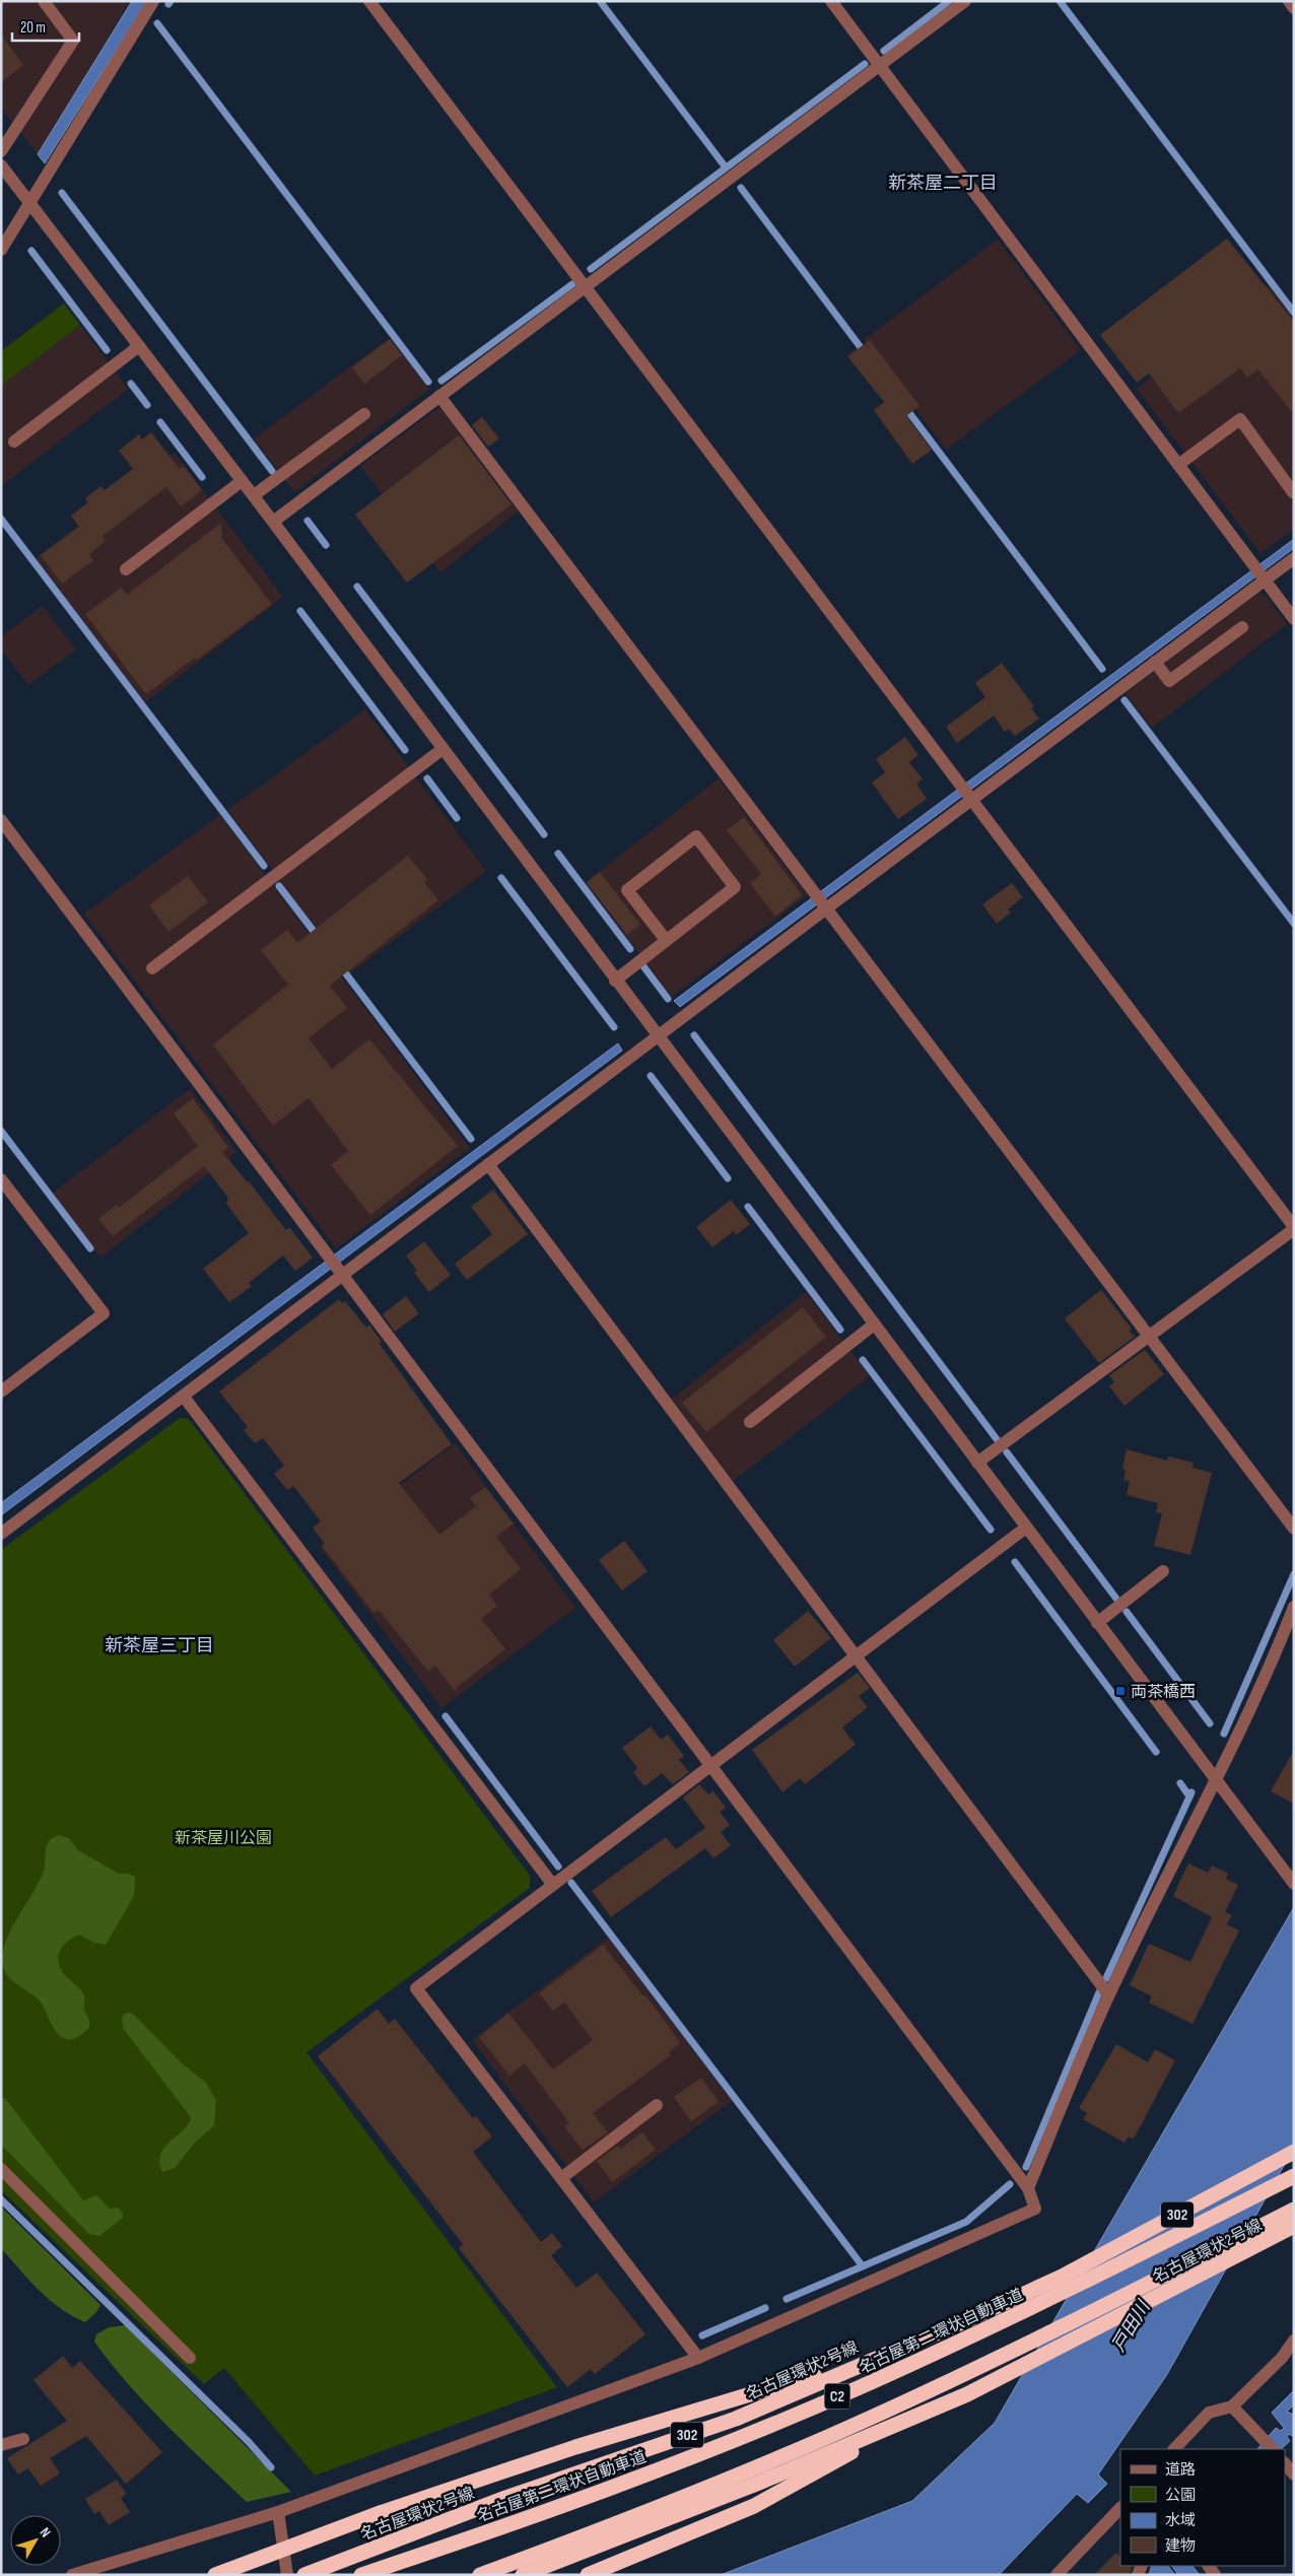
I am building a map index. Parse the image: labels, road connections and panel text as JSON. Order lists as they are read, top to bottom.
{
  "streets": {
    "highway": [
      "302",
      "名古屋環状2号線",
      "名古屋第二環状自動車道",
      "C2"
    ]
  },
  "districts": ["新茶屋二丁目", "新茶屋三丁目"],
  "water": ["戸田川"],
  "parks": ["新茶屋川公園"],
  "places": {
    "transit": ["両茶橋西"]
  },
  "legend": [
    "道路",
    "公園",
    "水域",
    "建物"
  ],
  "scale_bar": "20 m",
  "north": "top right"
}
